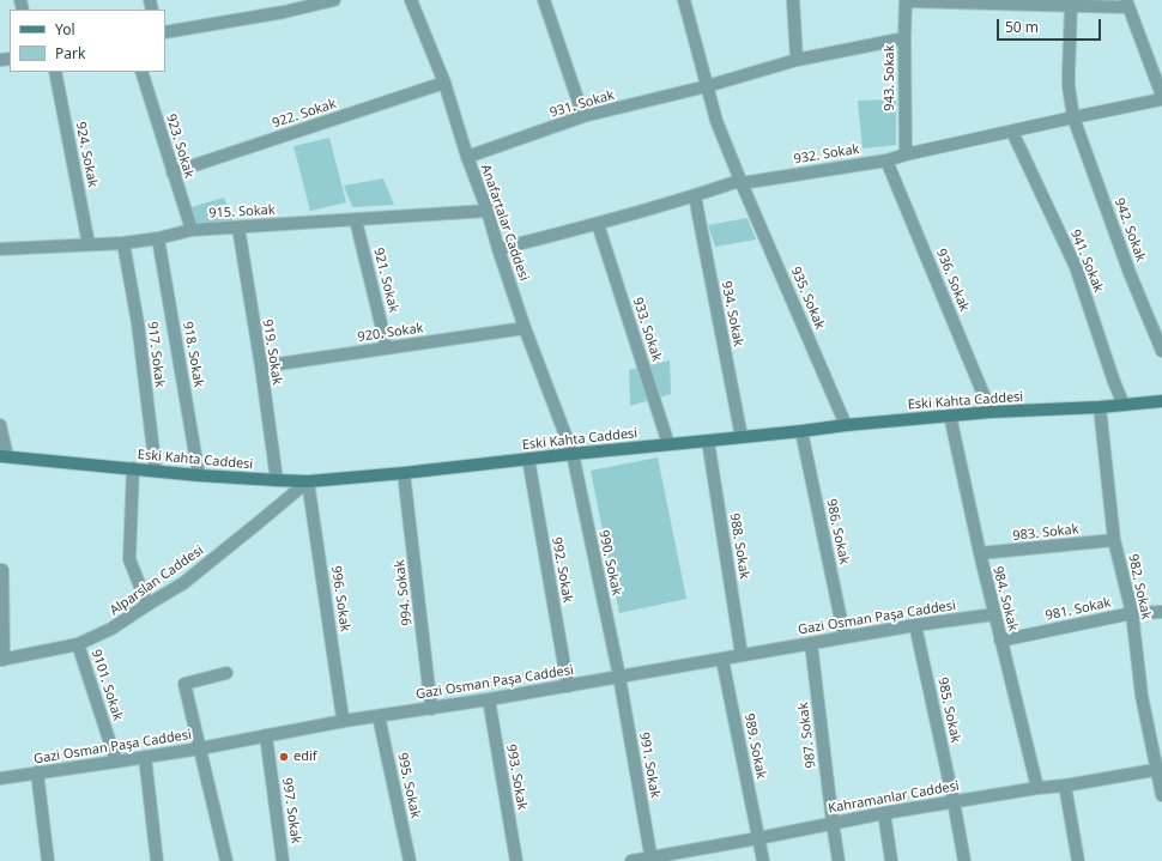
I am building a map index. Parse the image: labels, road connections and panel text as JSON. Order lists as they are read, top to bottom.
{
  "streets": {
    "main road": ["Eski Kahta Caddesi"],
    "street": [
      "943. Sokak",
      "931. Sokak",
      "922. Sokak",
      "923. Sokak",
      "924. Sokak",
      "932. Sokak",
      "915. Sokak",
      "Anafartalar Caddesi",
      "942. Sokak",
      "941. Sokak",
      "921. Sokak",
      "936. Sokak",
      "935. Sokak",
      "934. Sokak",
      "933. Sokak",
      "920. Sokak",
      "919. Sokak",
      "917. Sokak",
      "918. Sokak",
      "986. Sokak",
      "983. Sokak",
      "988. Sokak",
      "990. Sokak",
      "992. Sokak",
      "Alparslan Caddesi",
      "982. Sokak",
      "994. Sokak",
      "996. Sokak",
      "984. Sokak",
      "981. Sokak",
      "Gazi Osman Paşa Caddesi",
      "9101. Sokak",
      "985. Sokak",
      "987. Sokak",
      "989. Sokak",
      "991. Sokak",
      "993. Sokak",
      "995. Sokak",
      "Kahramanlar Caddesi",
      "997. Sokak"
    ]
  },
  "crossings": [
    ["943. Sokak", "931. Sokak"],
    ["943. Sokak", "932. Sokak"],
    ["931. Sokak", "Anafartalar Caddesi"],
    ["931. Sokak", "935. Sokak"],
    ["922. Sokak", "923. Sokak"],
    ["922. Sokak", "Anafartalar Caddesi"],
    ["923. Sokak", "915. Sokak"],
    ["924. Sokak", "915. Sokak"],
    ["932. Sokak", "Anafartalar Caddesi"],
    ["932. Sokak", "942. Sokak"],
    ["932. Sokak", "941. Sokak"],
    ["932. Sokak", "936. Sokak"],
    ["932. Sokak", "935. Sokak"],
    ["932. Sokak", "934. Sokak"],
    ["932. Sokak", "933. Sokak"],
    ["915. Sokak", "Anafartalar Caddesi"],
    ["915. Sokak", "921. Sokak"],
    ["915. Sokak", "919. Sokak"],
    ["915. Sokak", "917. Sokak"],
    ["915. Sokak", "918. Sokak"],
    ["Anafartalar Caddesi", "920. Sokak"],
    ["Anafartalar Caddesi", "Eski Kahta Caddesi"],
    ["Anafartalar Caddesi", "990. Sokak"],
    ["941. Sokak", "Eski Kahta Caddesi"],
    ["921. Sokak", "920. Sokak"],
    ["936. Sokak", "Eski Kahta Caddesi"],
    ["935. Sokak", "Eski Kahta Caddesi"],
    ["934. Sokak", "Eski Kahta Caddesi"],
    ["933. Sokak", "Eski Kahta Caddesi"],
    ["920. Sokak", "919. Sokak"],
    ["919. Sokak", "Eski Kahta Caddesi"],
    ["917. Sokak", "Eski Kahta Caddesi"],
    ["918. Sokak", "Eski Kahta Caddesi"],
    ["Eski Kahta Caddesi", "986. Sokak"],
    ["Eski Kahta Caddesi", "988. Sokak"],
    ["Eski Kahta Caddesi", "990. Sokak"],
    ["Eski Kahta Caddesi", "992. Sokak"],
    ["Eski Kahta Caddesi", "Alparslan Caddesi"],
    ["Eski Kahta Caddesi", "982. Sokak"],
    ["Eski Kahta Caddesi", "994. Sokak"],
    ["Eski Kahta Caddesi", "996. Sokak"],
    ["Eski Kahta Caddesi", "984. Sokak"],
    ["986. Sokak", "Gazi Osman Paşa Caddesi"],
    ["983. Sokak", "982. Sokak"],
    ["983. Sokak", "984. Sokak"],
    ["988. Sokak", "Gazi Osman Paşa Caddesi"],
    ["990. Sokak", "Gazi Osman Paşa Caddesi"],
    ["990. Sokak", "991. Sokak"],
    ["992. Sokak", "Gazi Osman Paşa Caddesi"],
    ["Alparslan Caddesi", "996. Sokak"],
    ["Alparslan Caddesi", "9101. Sokak"],
    ["982. Sokak", "981. Sokak"],
    ["982. Sokak", "Kahramanlar Caddesi"],
    ["994. Sokak", "Gazi Osman Paşa Caddesi"],
    ["996. Sokak", "Gazi Osman Paşa Caddesi"],
    ["984. Sokak", "981. Sokak"],
    ["984. Sokak", "Gazi Osman Paşa Caddesi"],
    ["984. Sokak", "Kahramanlar Caddesi"],
    ["Gazi Osman Paşa Caddesi", "9101. Sokak"],
    ["Gazi Osman Paşa Caddesi", "985. Sokak"],
    ["Gazi Osman Paşa Caddesi", "987. Sokak"],
    ["Gazi Osman Paşa Caddesi", "989. Sokak"],
    ["Gazi Osman Paşa Caddesi", "991. Sokak"],
    ["Gazi Osman Paşa Caddesi", "993. Sokak"],
    ["Gazi Osman Paşa Caddesi", "995. Sokak"],
    ["Gazi Osman Paşa Caddesi", "997. Sokak"],
    ["985. Sokak", "Kahramanlar Caddesi"],
    ["987. Sokak", "Kahramanlar Caddesi"],
    ["989. Sokak", "Kahramanlar Caddesi"],
    ["991. Sokak", "Kahramanlar Caddesi"]
  ],
  "places": ["edif"],
  "legend": ["Yol", "Park"],
  "scale_bar": "50 m"
}
